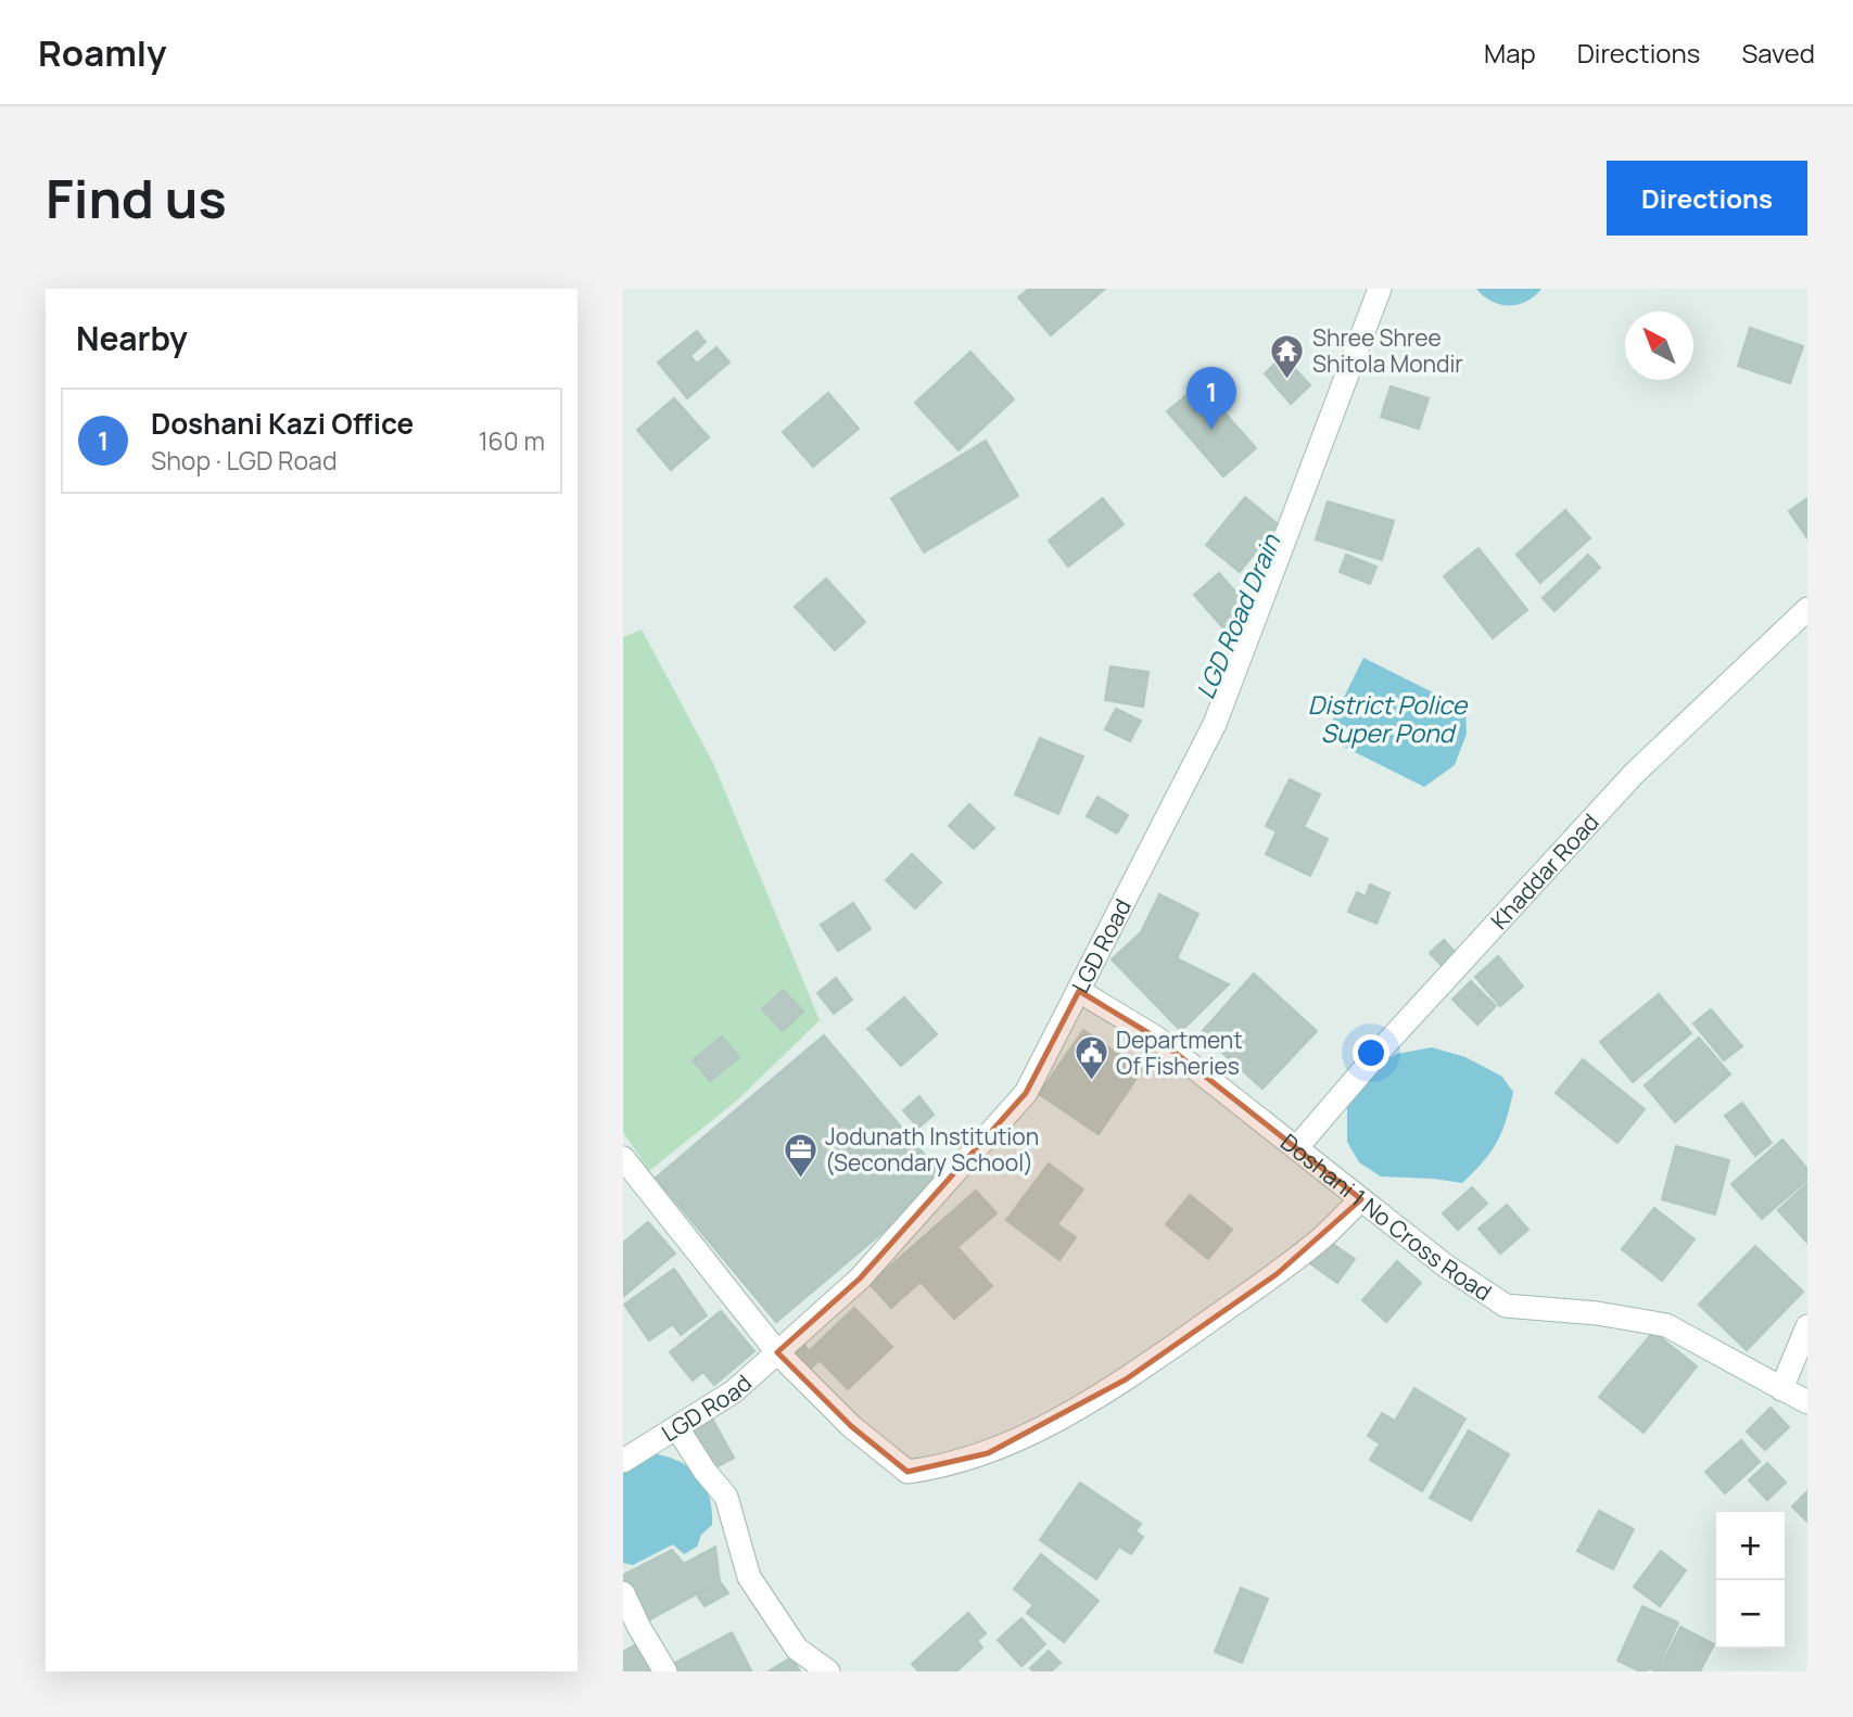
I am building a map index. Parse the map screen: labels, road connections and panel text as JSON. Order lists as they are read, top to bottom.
{
  "streets": {
    "street": ["Khaddar Road", "LGD Road", "Doshani 1 No Cross Road"]
  },
  "crossings": [
    ["Khaddar Road", "Doshani 1 No Cross Road"],
    ["LGD Road", "Doshani 1 No Cross Road"]
  ],
  "water": ["LGD Road Drain", "District Police Super Pond"],
  "places": {
    "temple": ["Shree Shree Shitola Mondir"],
    "public building": ["Department Of Fisheries"],
    "office": ["Jodunath Institution (Secondary School)"]
  },
  "north": "top left",
  "page": {
    "header": "Roamly",
    "nav": ["Map", "Directions", "Saved"],
    "buttons": "Directions",
    "title": "Find us",
    "heading": "Nearby",
    "pins": "1",
    "list": [
      {
        "mark": "1",
        "name": "Doshani Kazi Office",
        "note": "Shop · LGD Road",
        "value": "160 m"
      }
    ],
    "map_buttons": ["+", "−"]
  }
}
